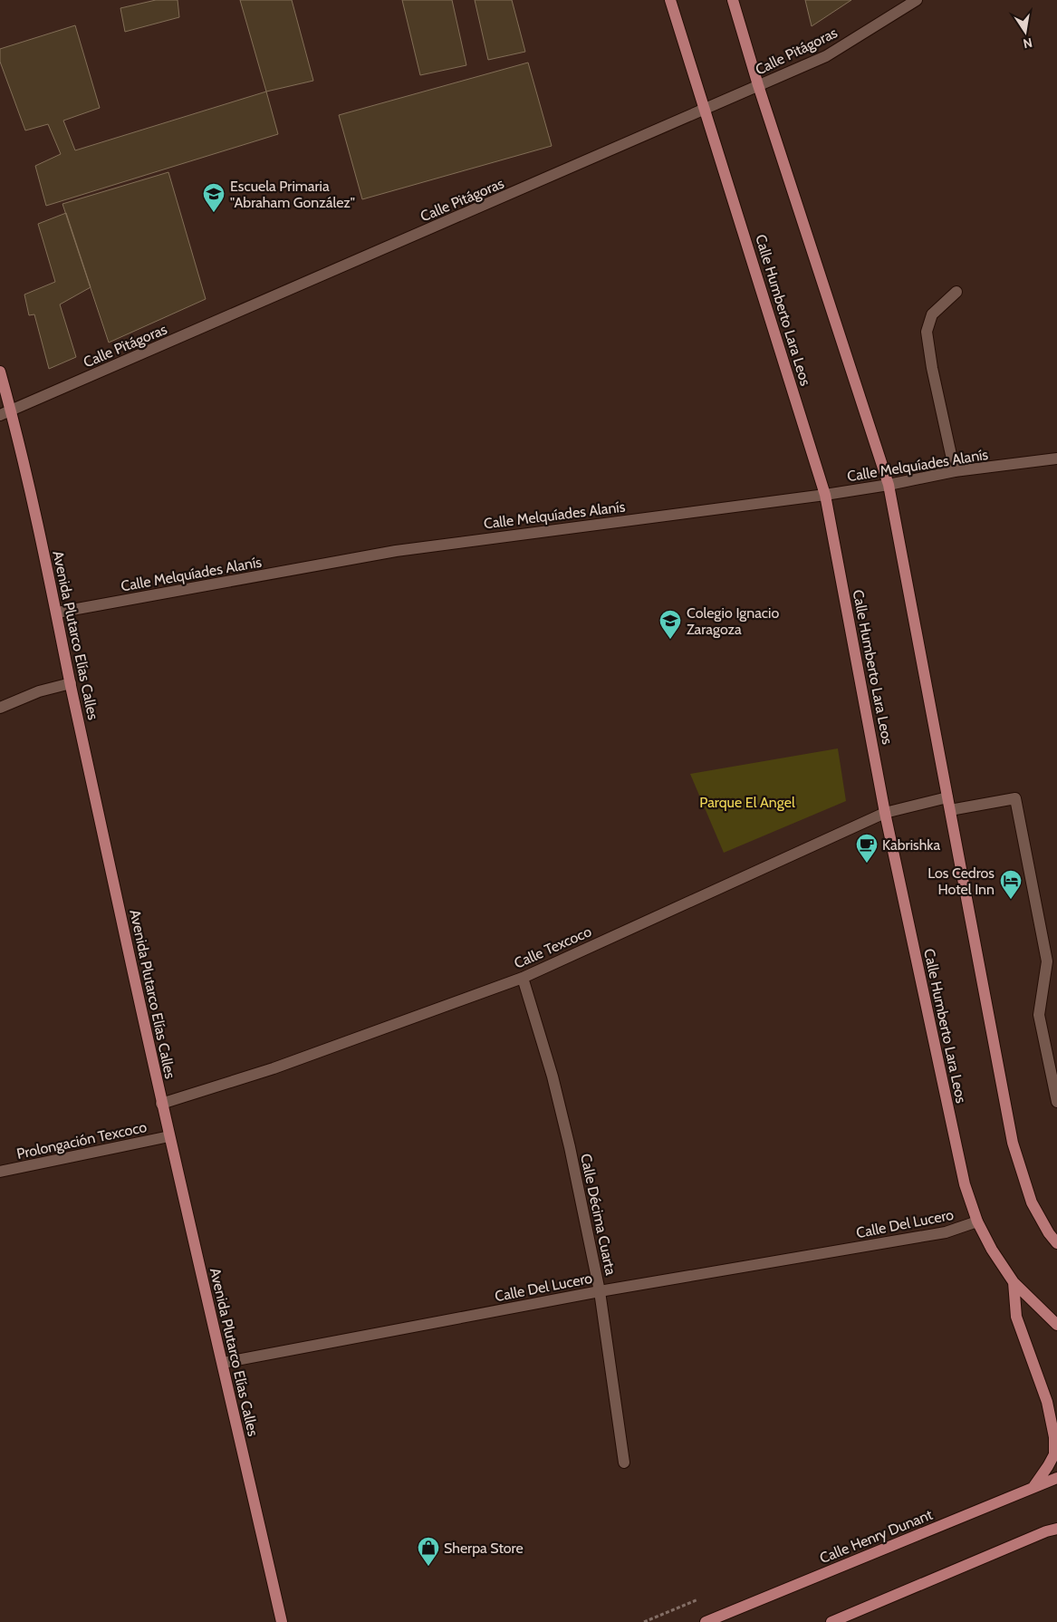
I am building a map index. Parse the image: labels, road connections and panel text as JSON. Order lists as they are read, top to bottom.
{
  "streets": {
    "main road": ["Calle Humberto Lara Leos", "Avenida Plutarco Elías Calles", "Calle Henry Dunant"],
    "street": [
      "Calle Pitágoras",
      "Calle Melquíades Alanís",
      "Calle Texcoco",
      "Prolongación Texcoco",
      "Calle Décima Cuarta",
      "Calle Del Lucero"
    ]
  },
  "crossings": [
    ["Calle Pitágoras", "Calle Humberto Lara Leos"],
    ["Calle Pitágoras", "Avenida Plutarco Elías Calles"],
    ["Calle Humberto Lara Leos", "Calle Melquíades Alanís"],
    ["Calle Humberto Lara Leos", "Calle Texcoco"],
    ["Calle Humberto Lara Leos", "Calle Del Lucero"],
    ["Calle Melquíades Alanís", "Avenida Plutarco Elías Calles"],
    ["Avenida Plutarco Elías Calles", "Calle Texcoco"],
    ["Avenida Plutarco Elías Calles", "Prolongación Texcoco"],
    ["Avenida Plutarco Elías Calles", "Calle Del Lucero"],
    ["Calle Texcoco", "Calle Décima Cuarta"],
    ["Calle Décima Cuarta", "Calle Del Lucero"]
  ],
  "parks": ["Parque El Angel"],
  "places": {
    "school or university": ["Escuela Primaria \"Abraham González\"", "Colegio Ignacio Zaragoza"],
    "cafe": ["Kabrishka"],
    "hotel": ["Los Cedros Hotel Inn"],
    "shop": ["Sherpa Store"]
  },
  "north": "bottom"
}
